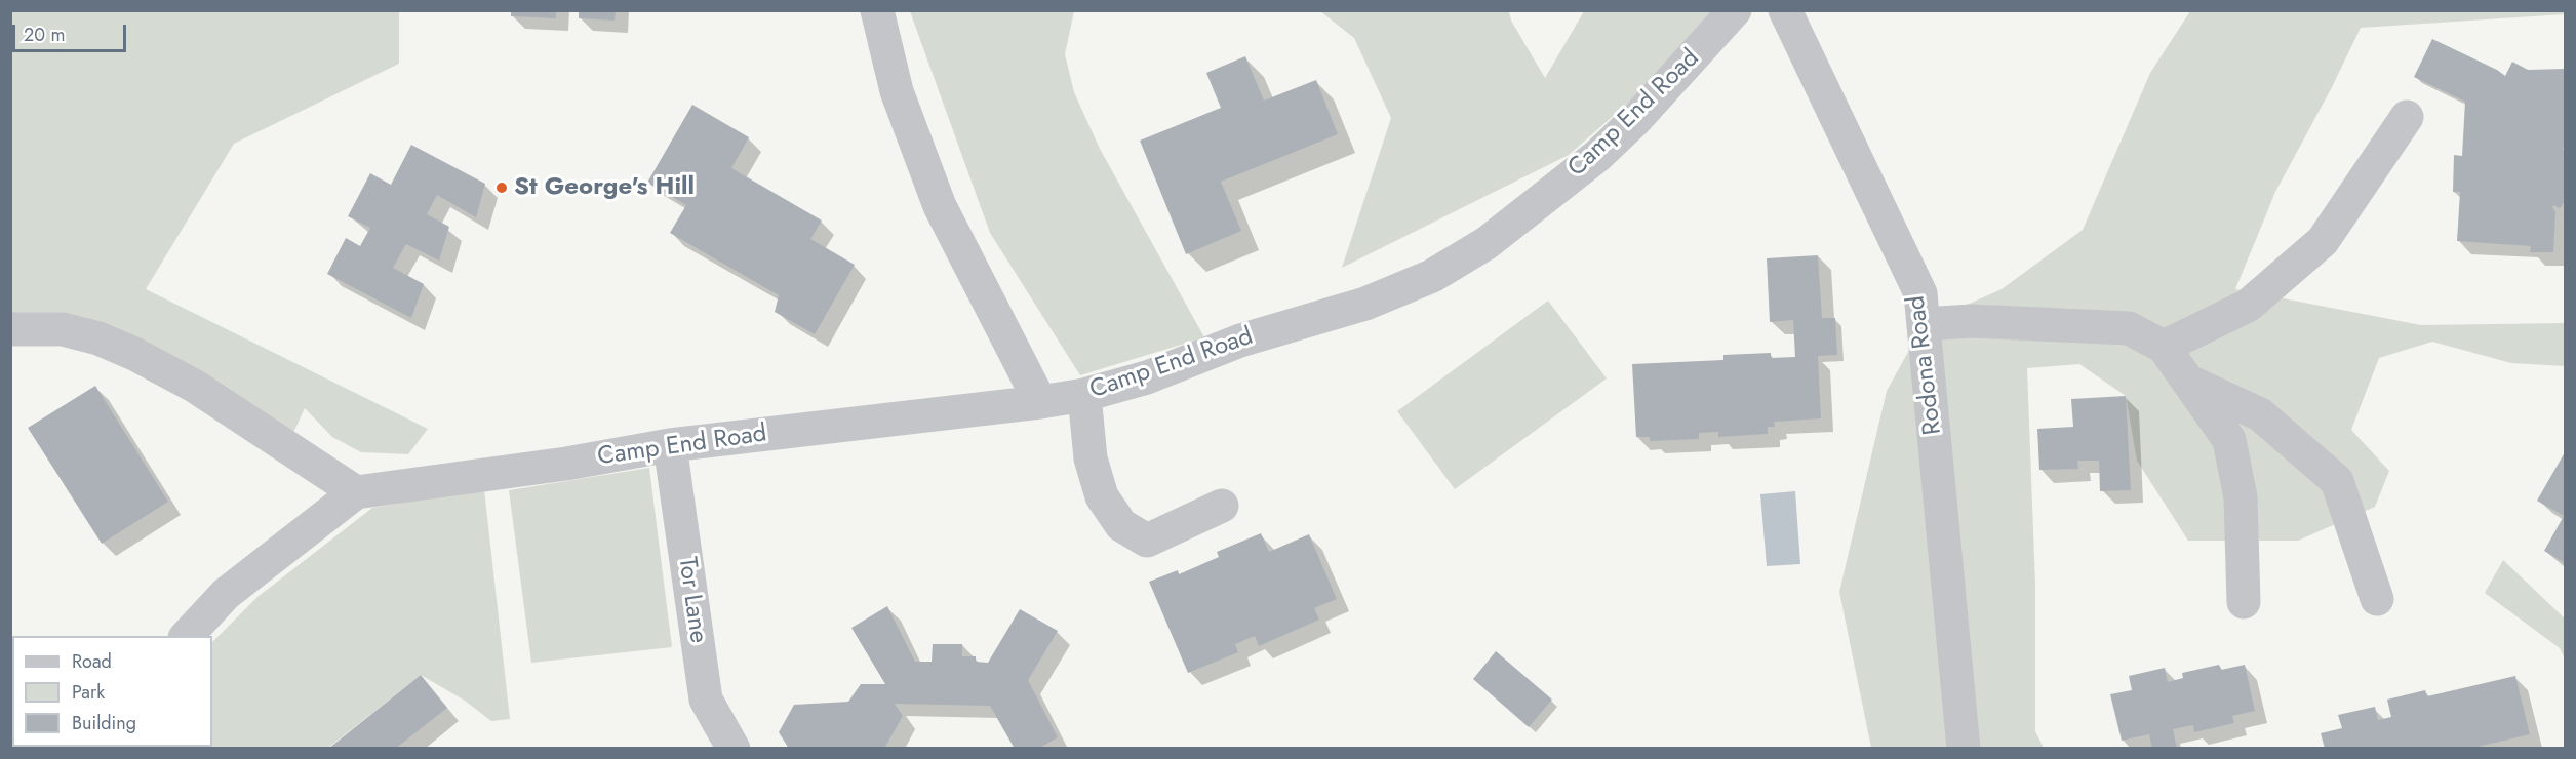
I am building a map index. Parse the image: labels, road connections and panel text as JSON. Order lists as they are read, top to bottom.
{
  "streets": {
    "street": ["Camp End Road", "Rodona Road", "Tor Lane"]
  },
  "crossings": [
    ["Camp End Road", "Tor Lane"]
  ],
  "places": ["St George's Hill"],
  "legend": ["Road", "Park", "Building"],
  "scale_bar": "20 m"
}
